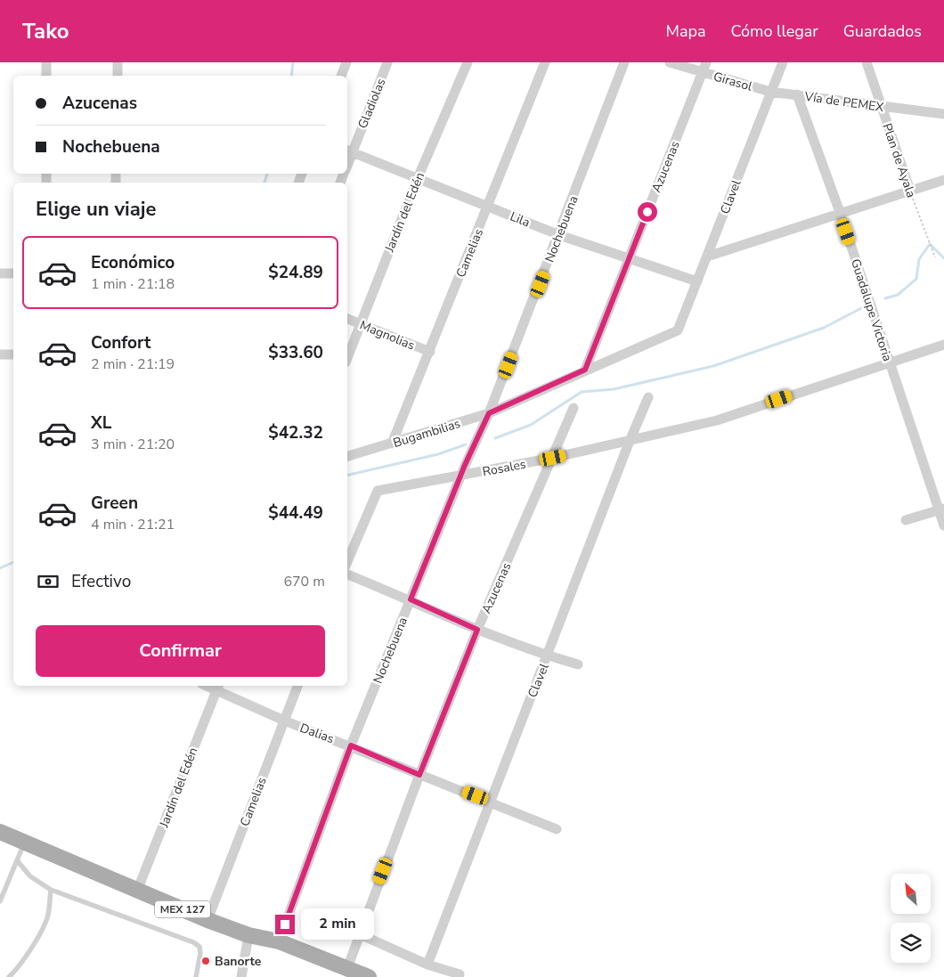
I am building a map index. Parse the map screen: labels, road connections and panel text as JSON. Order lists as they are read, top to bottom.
{
  "streets": {
    "main road": ["MEX 127"],
    "street": [
      "Girasol",
      "Vía de PEMEX",
      "Gladiolas",
      "Plan de Ayala",
      "Azucenas",
      "Clavel",
      "Jardín del Edén",
      "Lila",
      "Nochebuena",
      "Camelias",
      "Guadalupe Victoria",
      "Magnolias",
      "Bugambilias",
      "Rosales",
      "Dalias"
    ]
  },
  "crossings": [
    ["Girasol", "Vía de PEMEX"],
    ["Girasol", "Azucenas"],
    ["Girasol", "Clavel"],
    ["Girasol", "Guadalupe Victoria"],
    ["Vía de PEMEX", "Plan de Ayala"],
    ["Vía de PEMEX", "Guadalupe Victoria"],
    ["Gladiolas", "Lila"],
    ["Azucenas", "Lila"],
    ["Azucenas", "Bugambilias"],
    ["Azucenas", "Rosales"],
    ["Azucenas", "Dalias"],
    ["Azucenas", "MEX 127"],
    ["Clavel", "Lila"],
    ["Clavel", "Bugambilias"],
    ["Clavel", "Rosales"],
    ["Clavel", "Dalias"],
    ["Jardín del Edén", "Lila"],
    ["Jardín del Edén", "Magnolias"],
    ["Jardín del Edén", "Dalias"],
    ["Jardín del Edén", "MEX 127"],
    ["Lila", "Nochebuena"],
    ["Lila", "Camelias"],
    ["Nochebuena", "Bugambilias"],
    ["Nochebuena", "Rosales"],
    ["Nochebuena", "Dalias"],
    ["Nochebuena", "MEX 127"],
    ["Camelias", "Magnolias"],
    ["Camelias", "Bugambilias"],
    ["Camelias", "Dalias"],
    ["Camelias", "MEX 127"],
    ["Guadalupe Victoria", "Rosales"]
  ],
  "places": ["Banorte"],
  "north": "top left",
  "page": {
    "header": "Tako",
    "nav": ["Mapa", "Cómo llegar", "Guardados"],
    "banner": ["Azucenas", "Nochebuena"],
    "heading": "Elige un viaje",
    "list": [
      {
        "name": "Económico",
        "note": "1 min · 21:18",
        "value": "$24.89"
      },
      {
        "name": "Confort",
        "note": "2 min · 21:19",
        "value": "$33.60"
      },
      {
        "name": "XL",
        "note": "3 min · 21:20",
        "value": "$42.32"
      },
      {
        "name": "Green",
        "note": "4 min · 21:21",
        "value": "$44.49"
      }
    ],
    "pay": ["Efectivo", "670 m"],
    "buttons": "Confirmar",
    "bubble": "2 min"
  }
}
